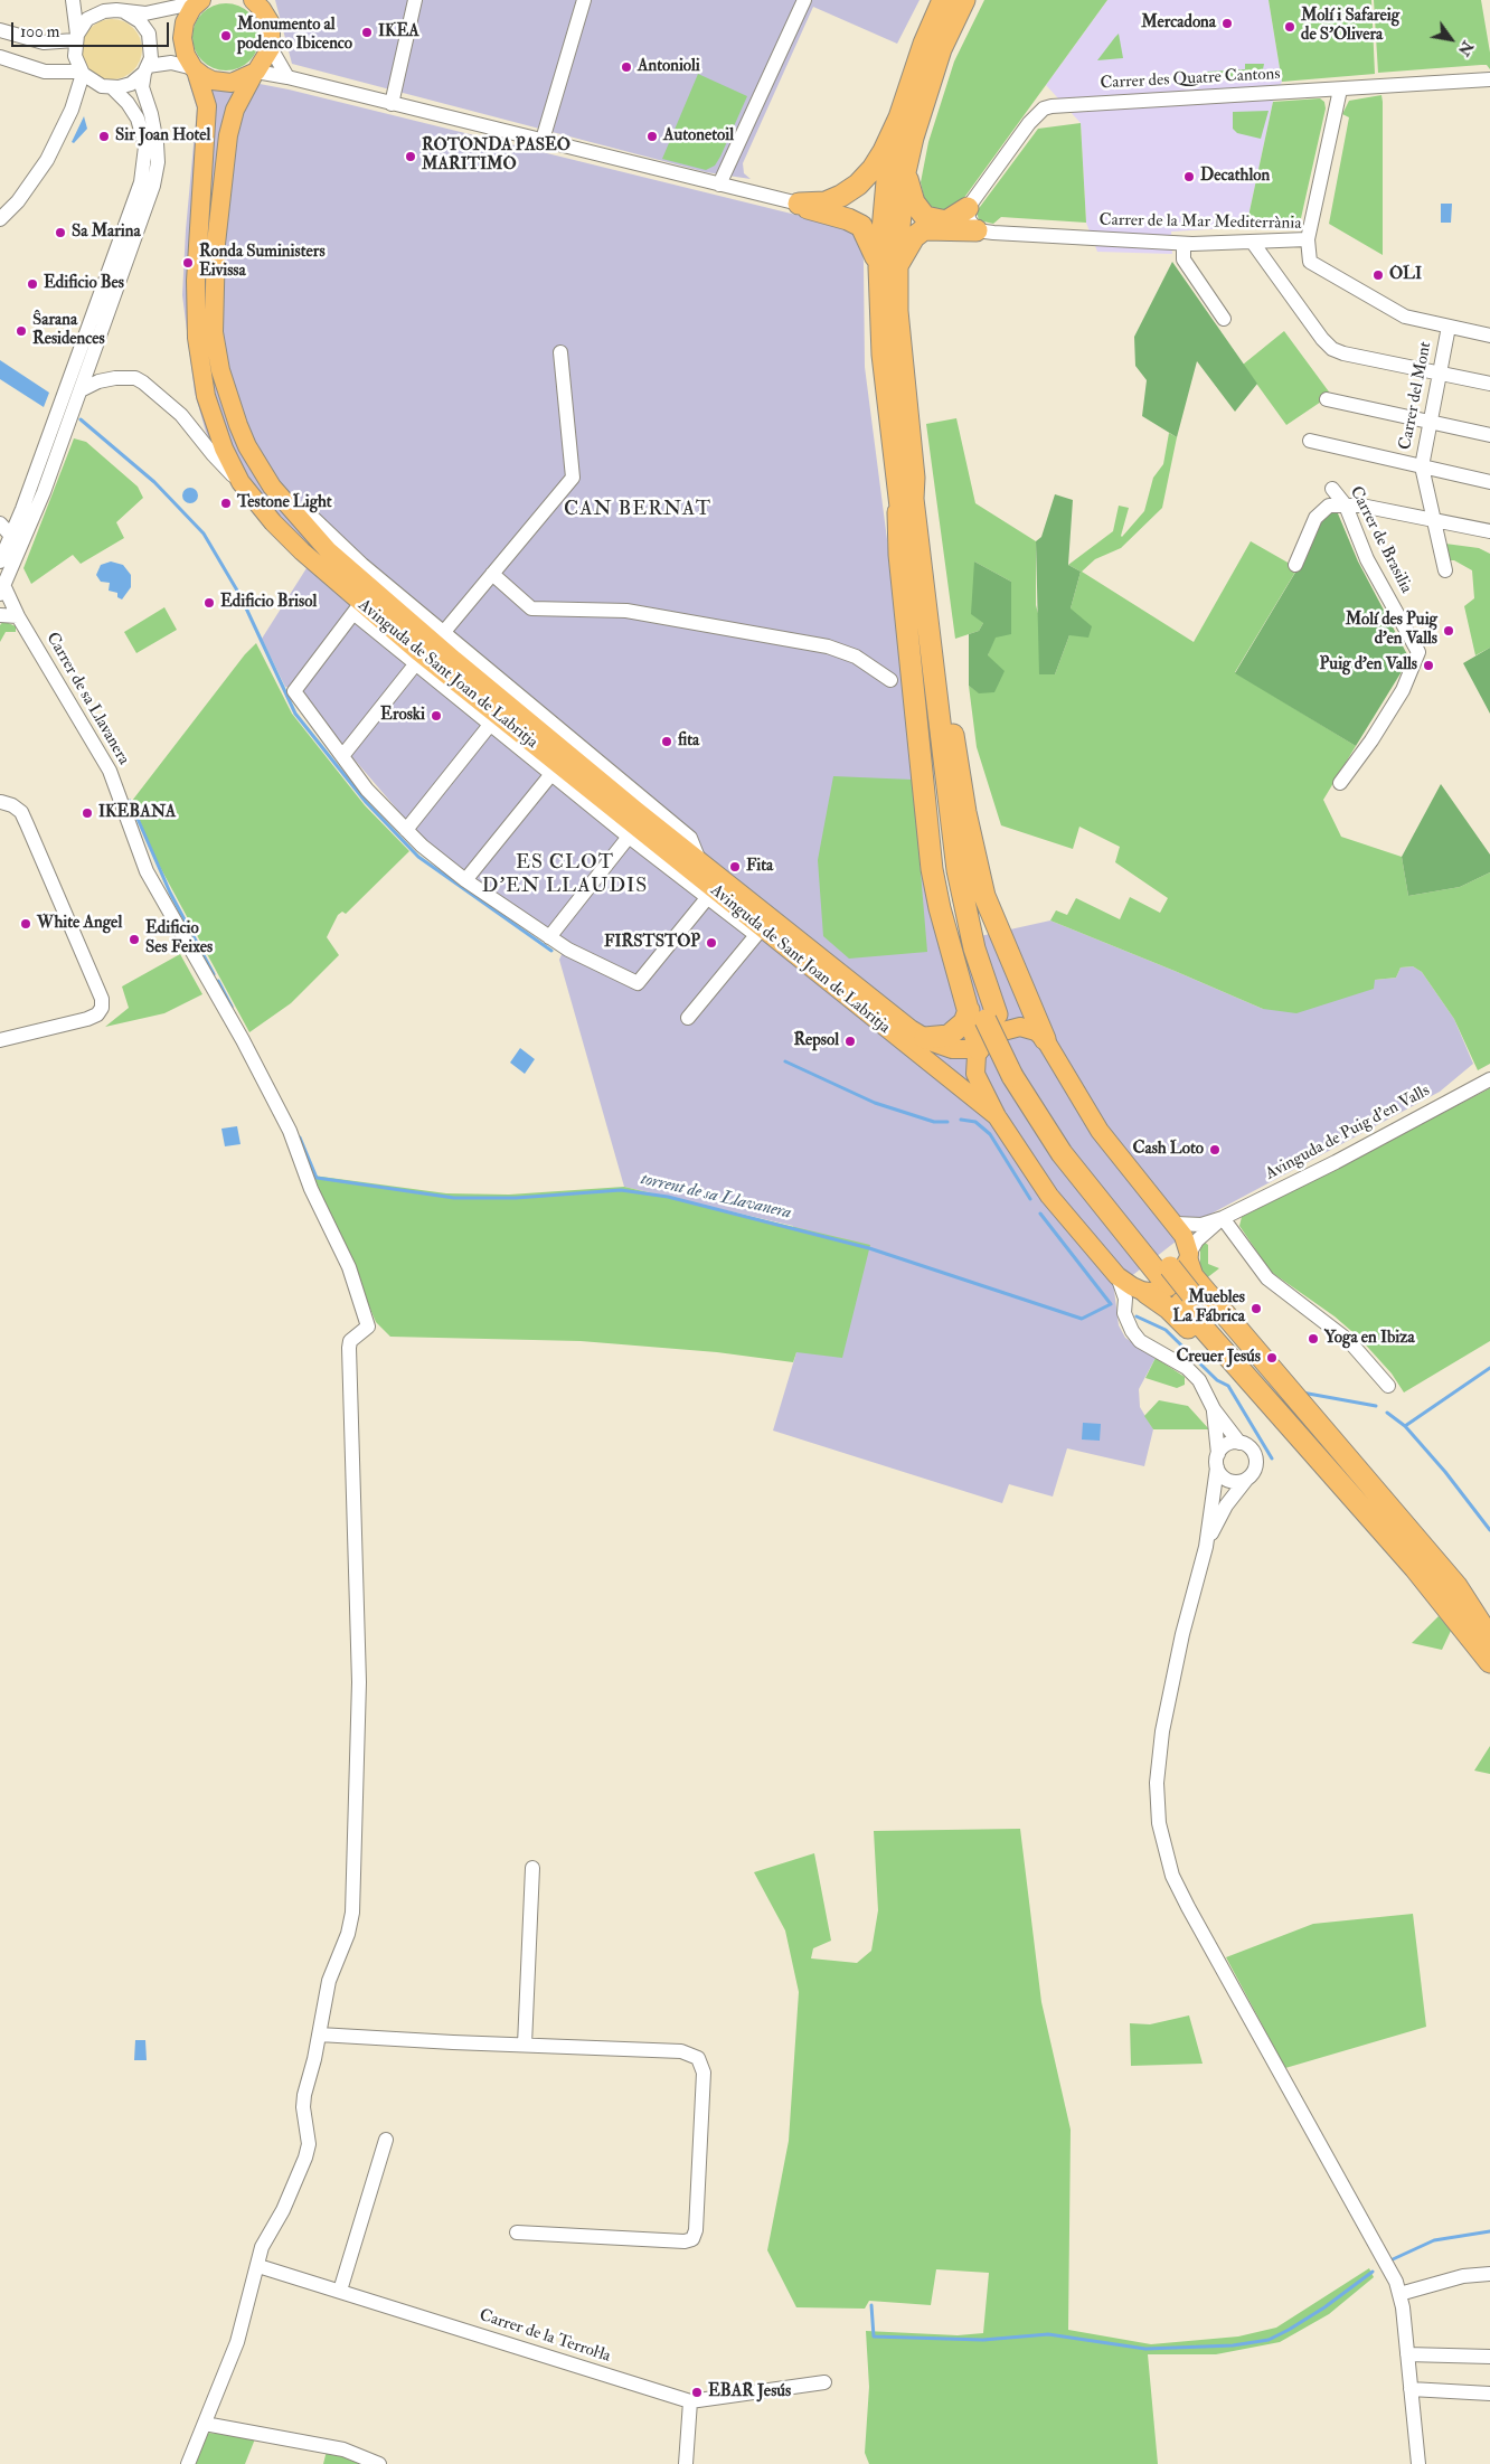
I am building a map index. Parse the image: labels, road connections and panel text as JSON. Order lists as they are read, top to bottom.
{
  "streets": {
    "main road": ["Avinguda de Sant Joan de Labritja"],
    "street": [
      "Carrer des Quatre Cantons",
      "Carrer de la Mar Mediterrània",
      "Carrer del Mont",
      "Carrer de Brasilia",
      "Carrer de sa Llavanera",
      "Avinguda de Puig d'en Valls",
      "Carrer de la Terrol·la"
    ]
  },
  "crossings": [
    ["Carrer de la Mar Mediterrània", "Carrer del Mont"]
  ],
  "districts": ["CAN BERNAT", "ES CLOT D'EN LLAUDIS"],
  "water": ["torrent de sa Llavanera"],
  "places": [
    "Mercadona",
    "Molí i Safareig de S'Olivera",
    "IKEA",
    "Monumento al podenco Ibicenco",
    "Antonioli",
    "Sir Joan Hotel",
    "Autonetoil",
    "ROTONDA PASEO MARITIMO",
    "Decathlon",
    "Sa Marina",
    "Ronda Suministers Eivissa",
    "OLI",
    "Edificio Bes",
    "Ŝarana Residences",
    "Testone Light",
    "Edificio Brisol",
    "Molí des Puig d'en Valls",
    "Puig d'en Valls",
    "Eroski",
    "fita",
    "IKEBANA",
    "Fita",
    "White Angel",
    "Edificio Ses Feixes",
    "FIRSTSTOP",
    "Repsol",
    "Cash Loto",
    "Muebles La Fábrica",
    "Yoga en Ibiza",
    "Creuer Jesús",
    "EBAR Jesús"
  ],
  "scale_bar": "100 m",
  "north": "bottom right"
}
